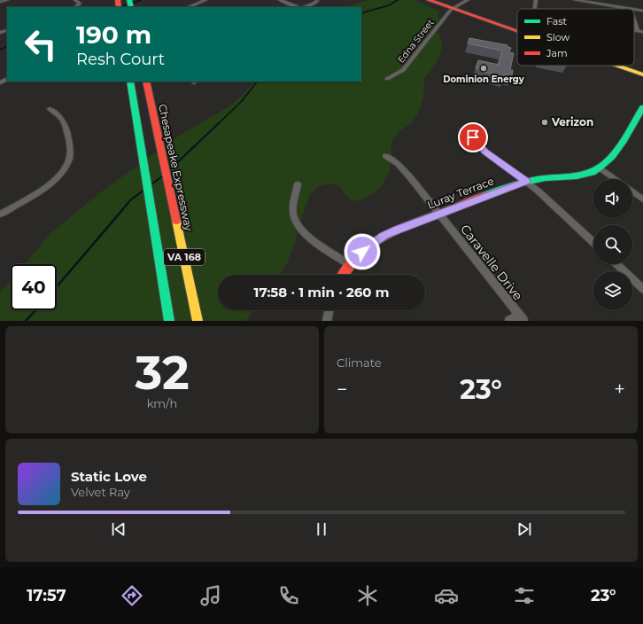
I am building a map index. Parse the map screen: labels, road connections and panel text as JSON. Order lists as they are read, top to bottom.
{
  "streets": {
    "main road": ["Chesapeake Expressway", "Luray Terrace", "VA 168"],
    "street": ["Edna Street", "Caravelle Drive"]
  },
  "crossings": [
    ["Luray Terrace", "Caravelle Drive"]
  ],
  "places": ["Dominion Energy", "Verizon"],
  "legend": ["Fast", "Slow", "Jam"],
  "page": {
    "turn": ["190 m", "Resh Court"],
    "limit": "40",
    "trip": "17:58 · 1 min · 260 m",
    "tile": [
      ["32", "km/h"],
      "Climate"
    ],
    "heat": ["−", "23°", "+"],
    "song": ["Static Love", "Velvet Ray"],
    "tabs": ["17:57", "23°"]
  }
}
